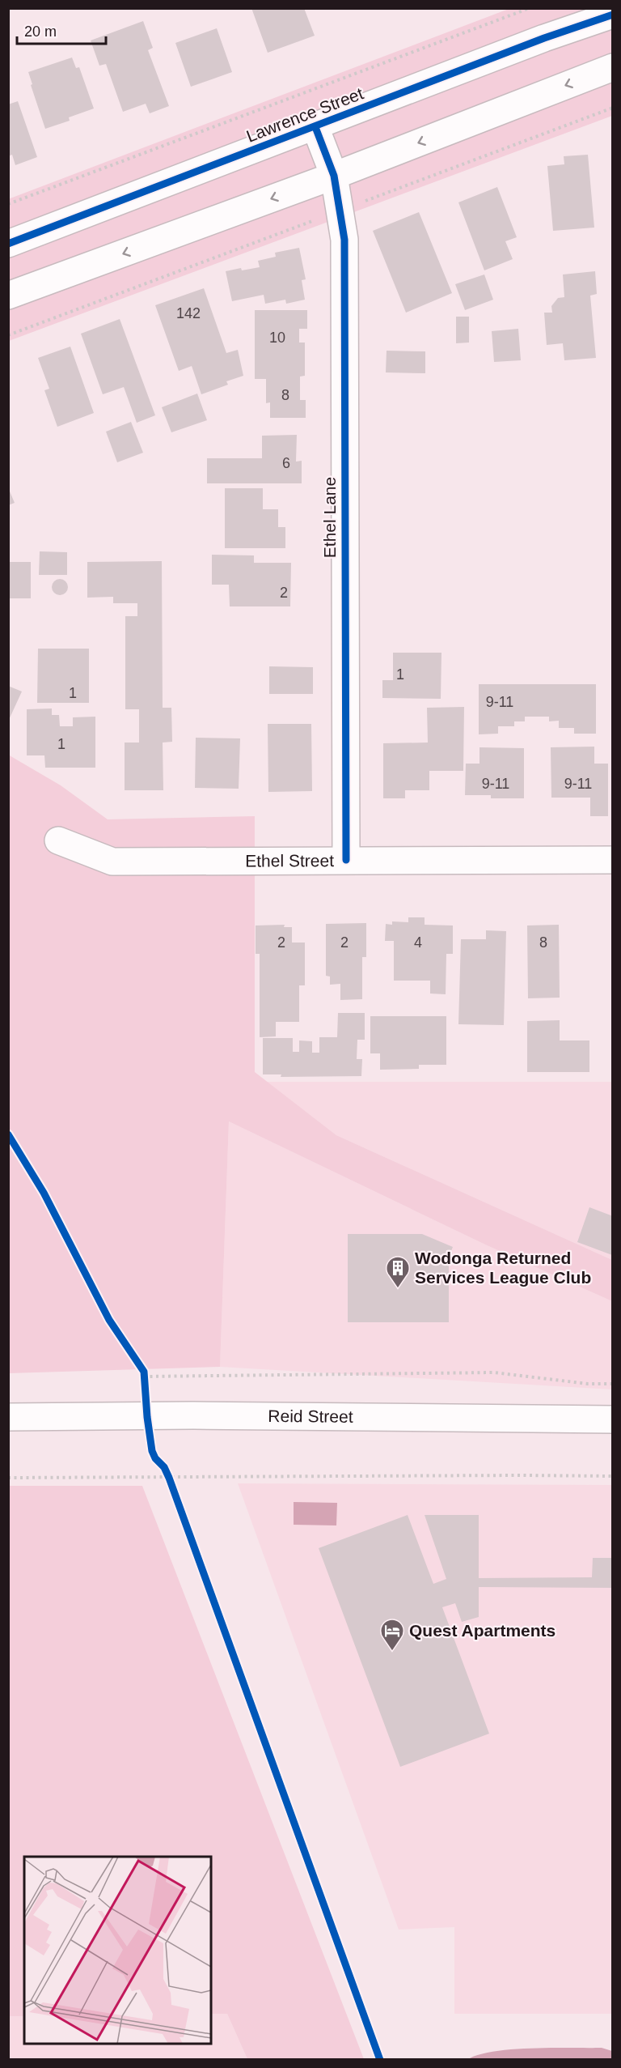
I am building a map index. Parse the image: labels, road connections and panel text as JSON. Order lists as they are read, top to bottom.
{
  "streets": {
    "street": [
      "Lawrence Street",
      "Ethel Lane",
      "Ethel Street",
      "Reid Street"
    ]
  },
  "crossings": [
    ["Lawrence Street", "Ethel Lane"],
    ["Ethel Lane", "Ethel Street"]
  ],
  "places": {
    "building": ["Wodonga Returned Services League Club"],
    "hotel": ["Quest Apartments"]
  },
  "house_numbers": [
    "142",
    "10",
    "8",
    "6",
    "2",
    "1",
    "1",
    "9-11",
    "1",
    "9-11",
    "9-11",
    "2",
    "2",
    "4",
    "8"
  ],
  "scale_bar": "20 m"
}
